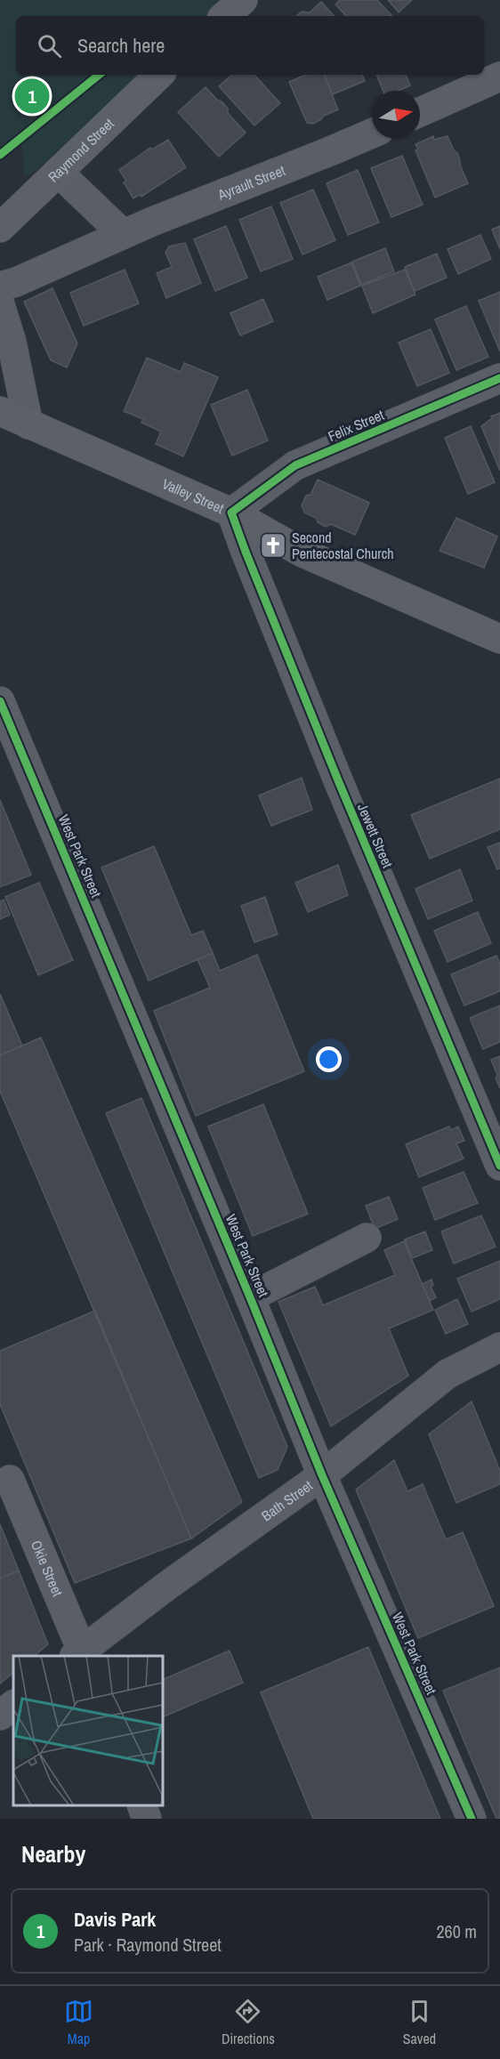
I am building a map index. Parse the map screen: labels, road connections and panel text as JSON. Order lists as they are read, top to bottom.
{
  "streets": {
    "main road": ["Raymond Street", "Valley Street"],
    "street": [
      "Ayrault Street",
      "Felix Street",
      "Jewett Street",
      "West Park Street",
      "Bath Street",
      "Okie Street"
    ]
  },
  "crossings": [
    ["Felix Street", "Valley Street"],
    ["Felix Street", "Jewett Street"],
    ["Valley Street", "Jewett Street"],
    ["West Park Street", "Bath Street"],
    ["Bath Street", "Okie Street"]
  ],
  "places": {
    "church": ["Second Pentecostal Church"]
  },
  "north": "right",
  "page": {
    "search": "Search here",
    "pins": "1",
    "heading": "Nearby",
    "list": [
      {
        "mark": "1",
        "name": "Davis Park",
        "note": "Park · Raymond Street",
        "value": "260 m"
      }
    ],
    "nav": ["Map", "Directions", "Saved"]
  }
}
